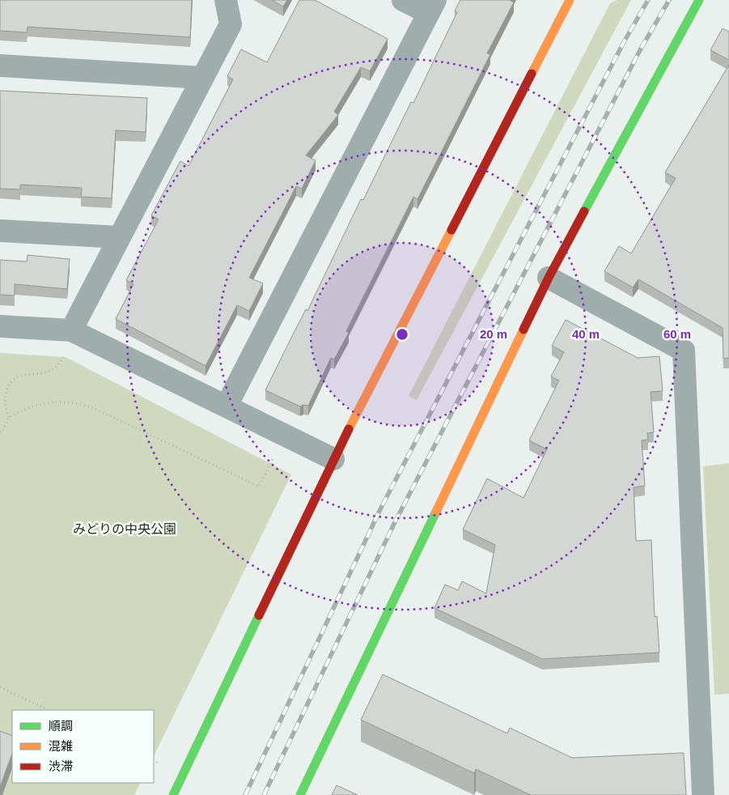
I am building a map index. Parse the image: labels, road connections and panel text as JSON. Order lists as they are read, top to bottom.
{
  "parks": ["みどりの中央公園"],
  "legend": ["順調", "混雑", "渋滞"],
  "rings": ["20 m", "40 m", "60 m"]
}
